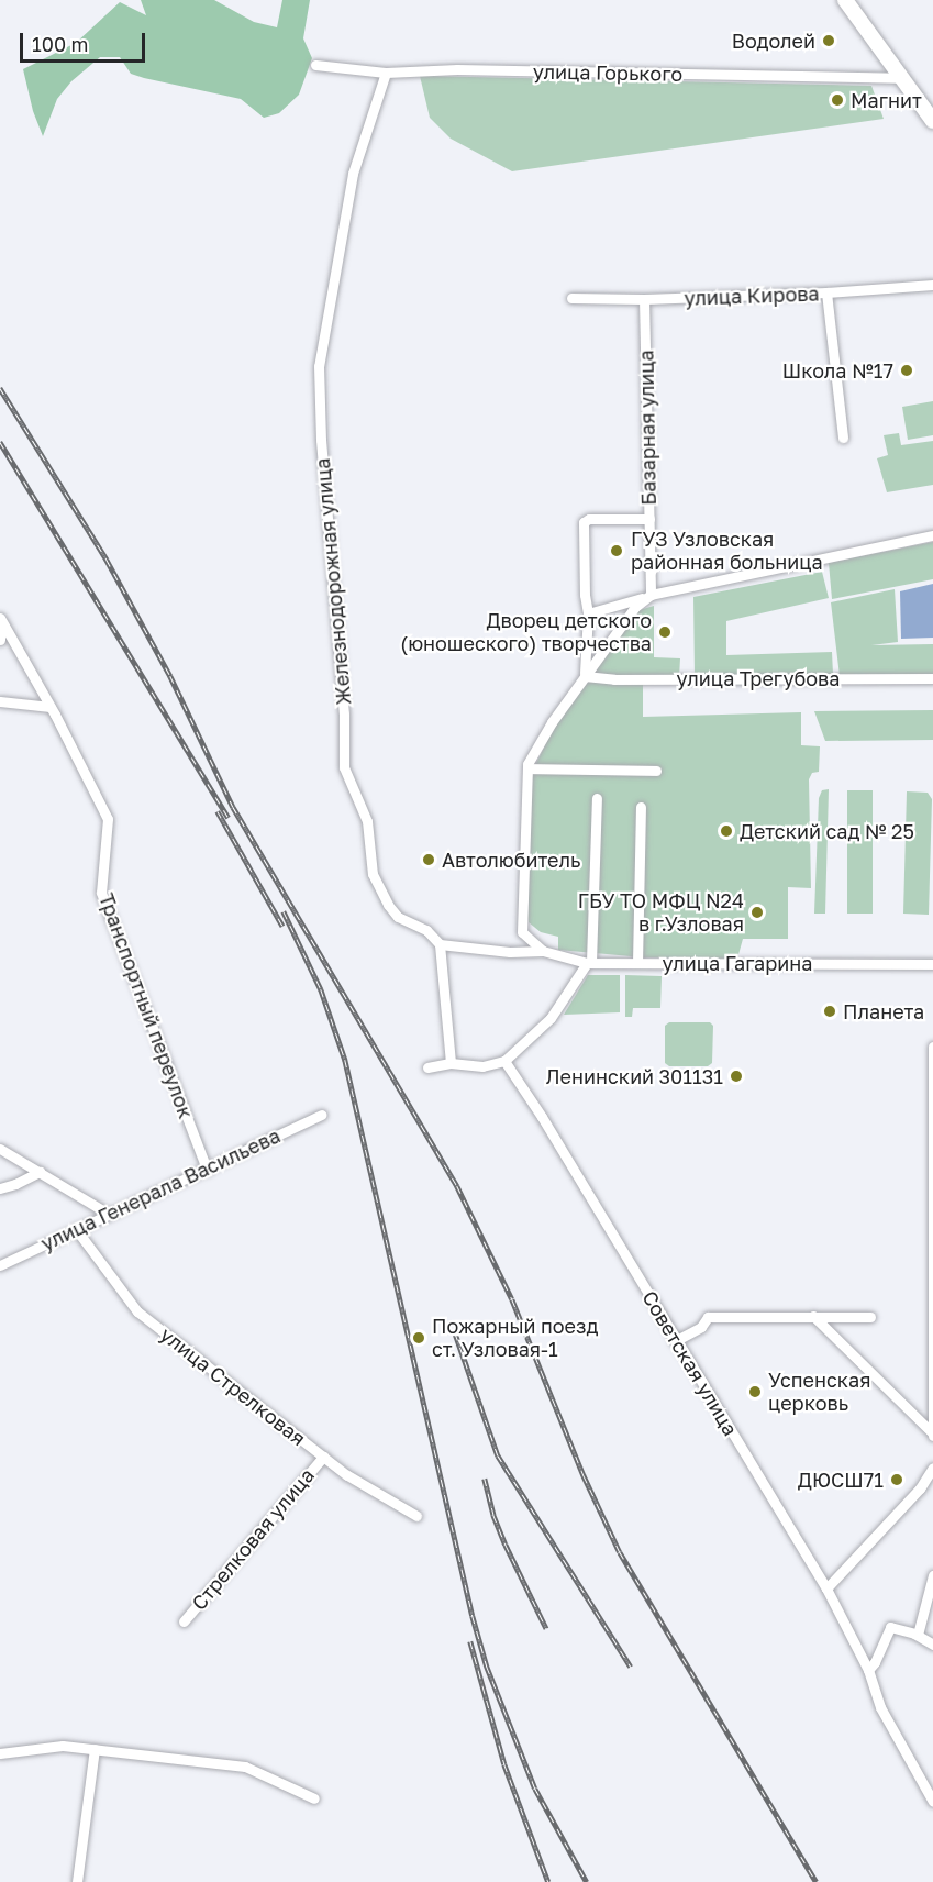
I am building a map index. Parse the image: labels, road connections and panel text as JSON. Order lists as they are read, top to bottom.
{
  "streets": {
    "street": [
      "улица Горького",
      "улица Кирова",
      "Базарная улица",
      "Железнодорожная улица",
      "улица Трегубова",
      "улица Гагарина",
      "Транспортный переулок",
      "улица Генерала Васильева",
      "Советская улица",
      "улица Стрелковая",
      "Стрелковая улица"
    ]
  },
  "crossings": [
    ["улица Горького", "Железнодорожная улица"],
    ["улица Кирова", "Базарная улица"],
    ["Железнодорожная улица", "улица Гагарина"],
    ["Транспортный переулок", "улица Генерала Васильева"],
    ["улица Генерала Васильева", "улица Стрелковая"],
    ["улица Стрелковая", "Стрелковая улица"]
  ],
  "places": [
    "Водолей",
    "Магнит",
    "Школа №17",
    "ГУЗ Узловская районная больница",
    "Дворец детского (юношеского) творчества",
    "Детский сад № 25",
    "Автолюбитель",
    "ГБУ ТО МФЦ N24 в г.Узловая",
    "Планета",
    "Ленинский 301131",
    "Пожарный поезд ст. Узловая-1",
    "Успенская церковь",
    "ДЮСШ71"
  ],
  "scale_bar": "100 m"
}
